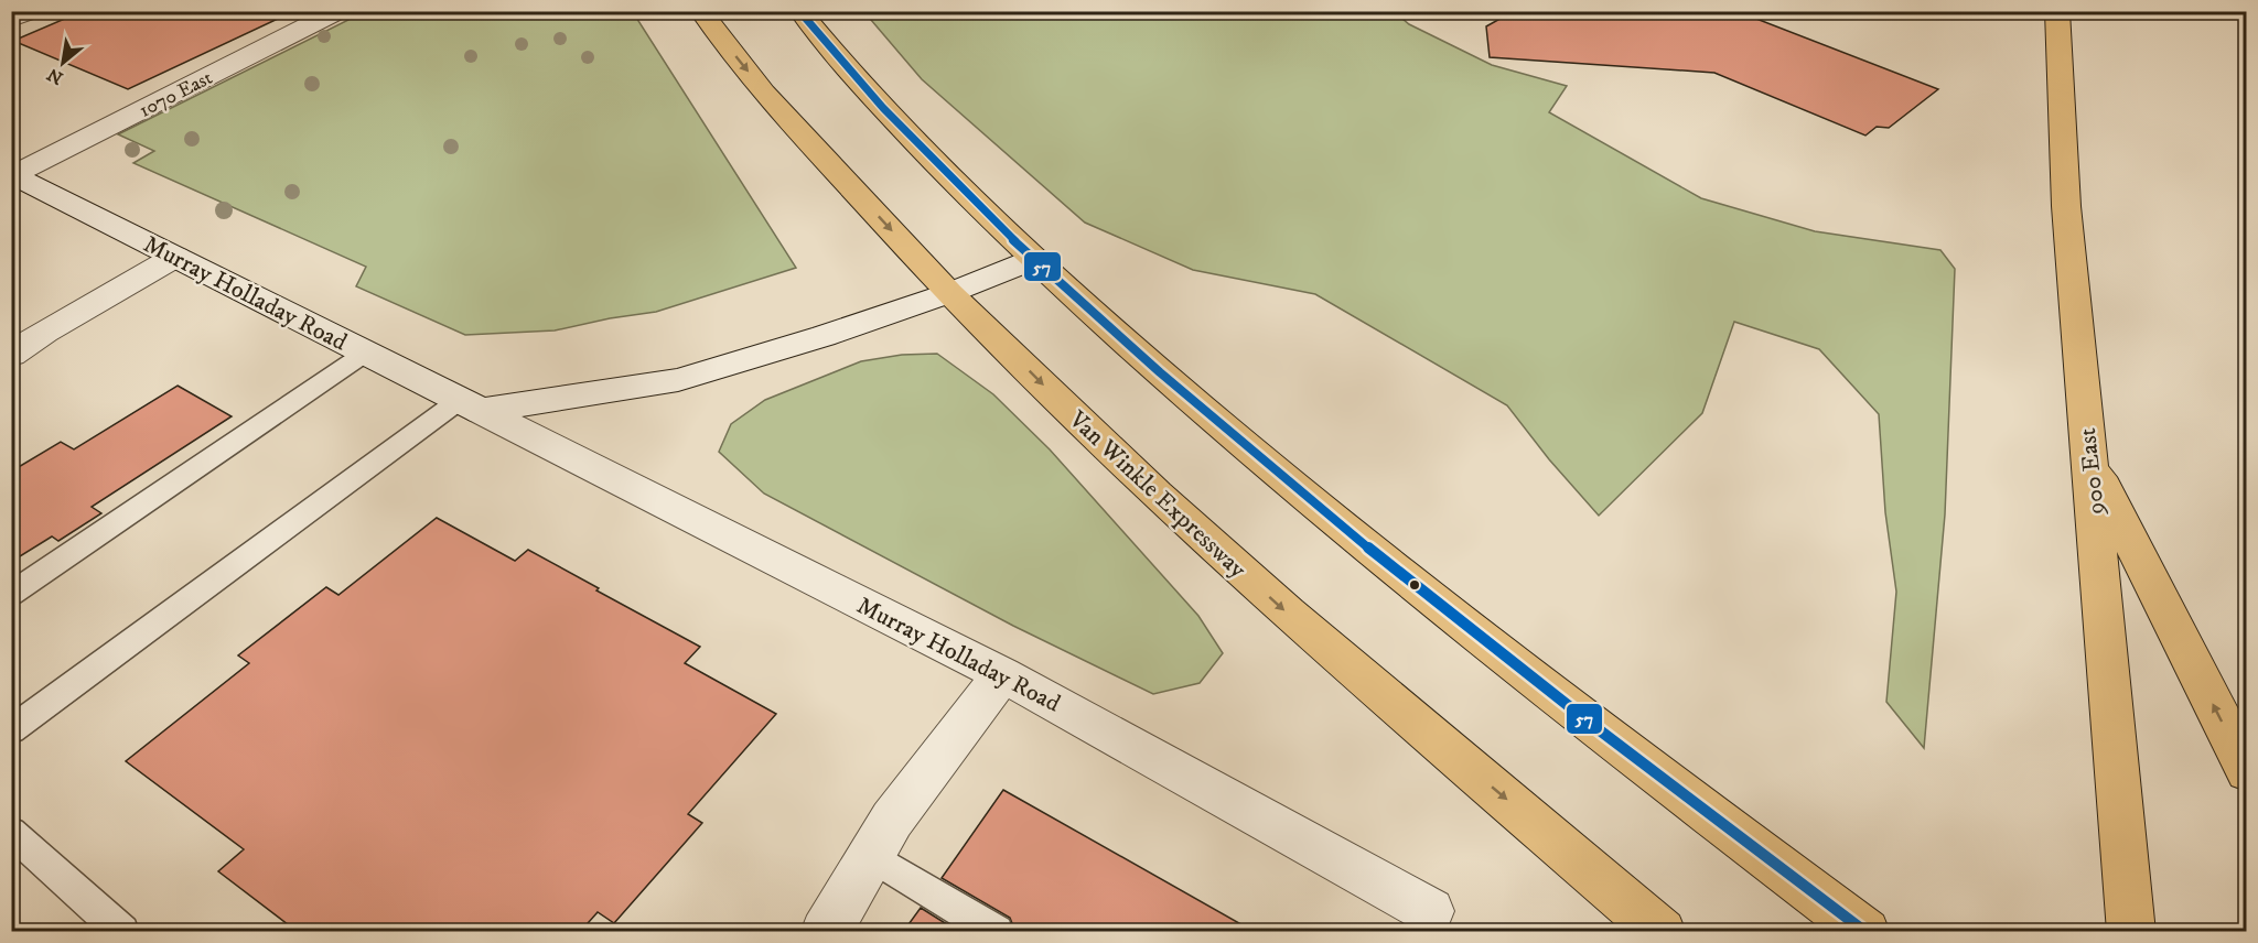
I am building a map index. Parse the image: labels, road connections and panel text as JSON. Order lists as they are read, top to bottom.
{
  "streets": {
    "main road": ["900 East", "Van Winkle Expressway"],
    "street": ["1070 East", "Murray Holladay Road"]
  },
  "crossings": [
    ["1070 East", "Murray Holladay Road"]
  ],
  "lines": ["transit line 57"],
  "north": "bottom left"
}
